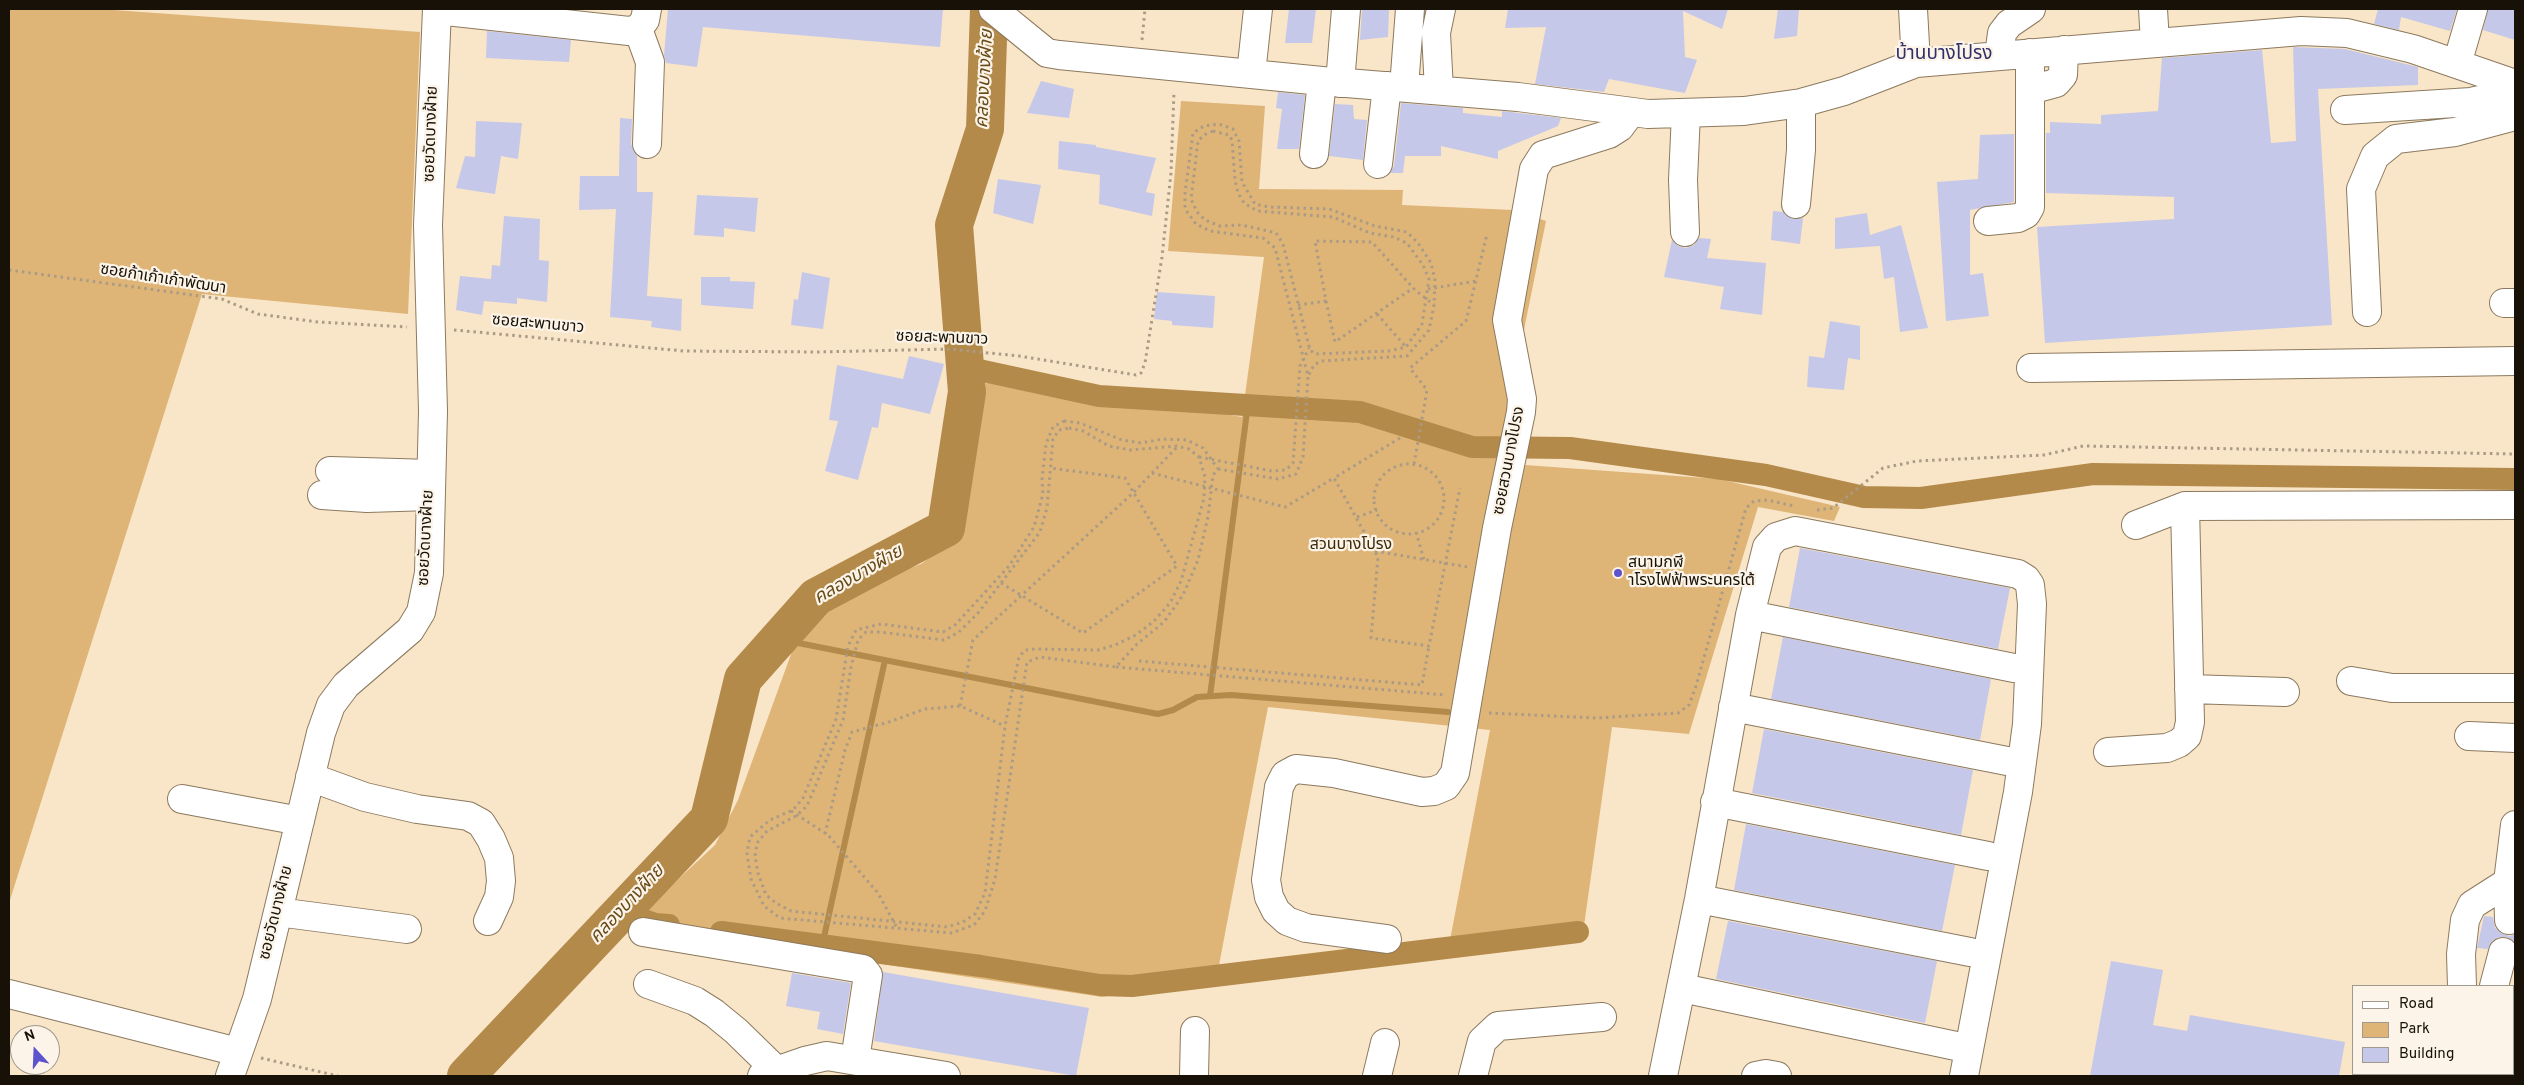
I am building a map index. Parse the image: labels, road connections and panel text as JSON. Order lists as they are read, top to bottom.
{
  "streets": {
    "street": ["ซอยวัดบางฝ้าย", "ซอยสวนบางโปรง"],
    "path": ["ซอยก้าเก้าเก้าพัฒนา", "ซอยสะพานขาว"]
  },
  "crossings": [
    ["ซอยวัดบางฝ้าย", "ซอยก้าเก้าเก้าพัฒนา"],
    ["ซอยวัดบางฝ้าย", "ซอยสะพานขาว"],
    ["ซอยก้าเก้าเก้าพัฒนา", "ซอยสะพานขาว"]
  ],
  "districts": ["บ้านบางโปรง"],
  "water": ["คลองบางฝ้าย"],
  "parks": ["สวนบางโปรง"],
  "places": ["สนามกฬี าโรงไฟฟ้าพระนครใต้"],
  "legend": ["Road", "Park", "Building"],
  "north": "top"
}
